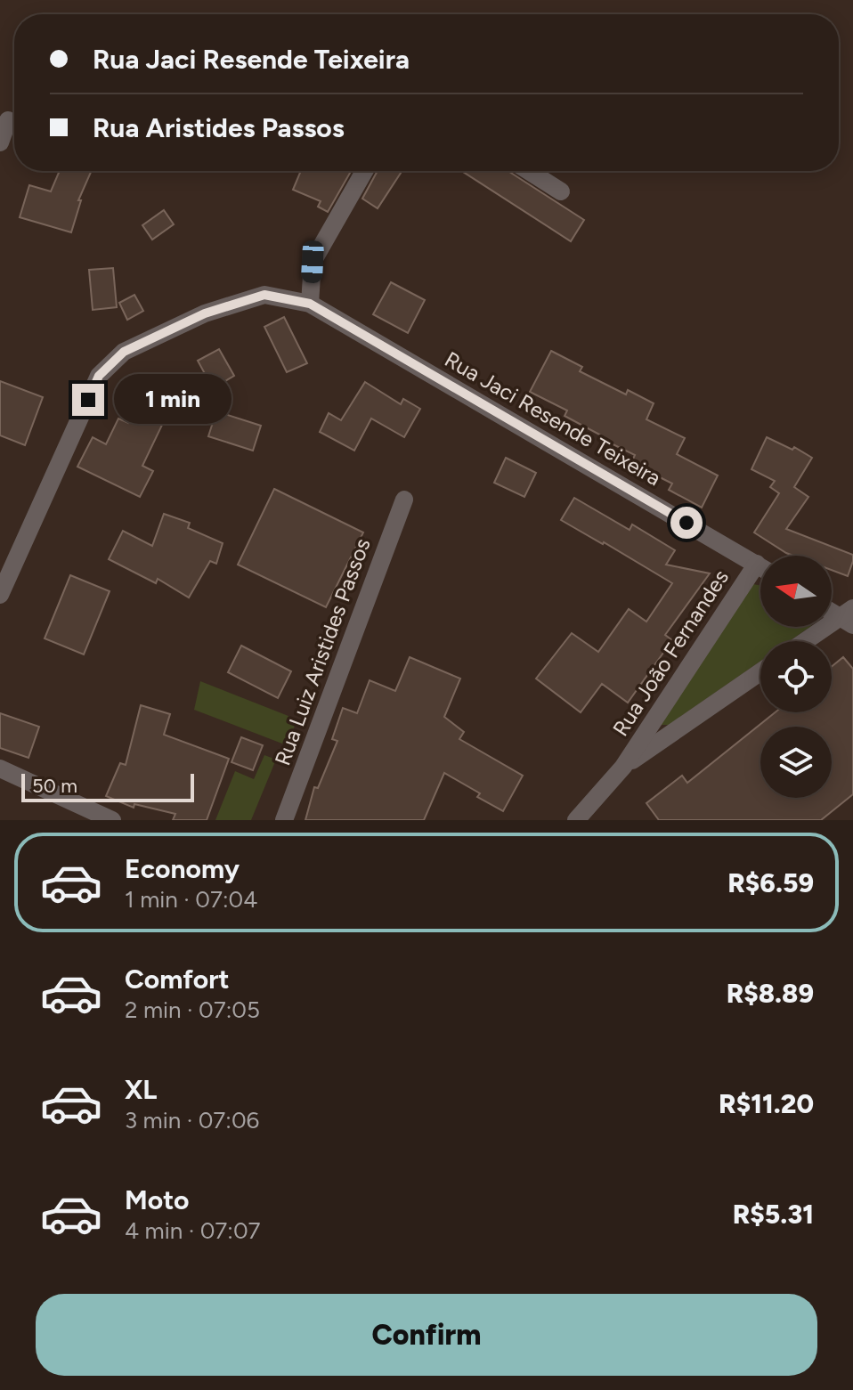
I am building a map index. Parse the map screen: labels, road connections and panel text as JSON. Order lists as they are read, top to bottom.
{
  "streets": {
    "street": ["Rua Jaci Resende Teixeira", "Rua Luiz Aristides Passos", "Rua João Fernandes"]
  },
  "crossings": [
    ["Rua Jaci Resende Teixeira", "Rua João Fernandes"]
  ],
  "scale_bar": "50 m",
  "north": "left",
  "page": {
    "banner": ["Rua Jaci Resende Teixeira", "Rua Aristides Passos"],
    "bubble": "1 min",
    "scale": "50 m",
    "list": [
      {
        "name": "Economy",
        "note": "1 min · 07:04",
        "value": "R$6.59"
      },
      {
        "name": "Comfort",
        "note": "2 min · 07:05",
        "value": "R$8.89"
      },
      {
        "name": "XL",
        "note": "3 min · 07:06",
        "value": "R$11.20"
      },
      {
        "name": "Moto",
        "note": "4 min · 07:07",
        "value": "R$5.31"
      }
    ],
    "buttons": "Confirm"
  }
}
